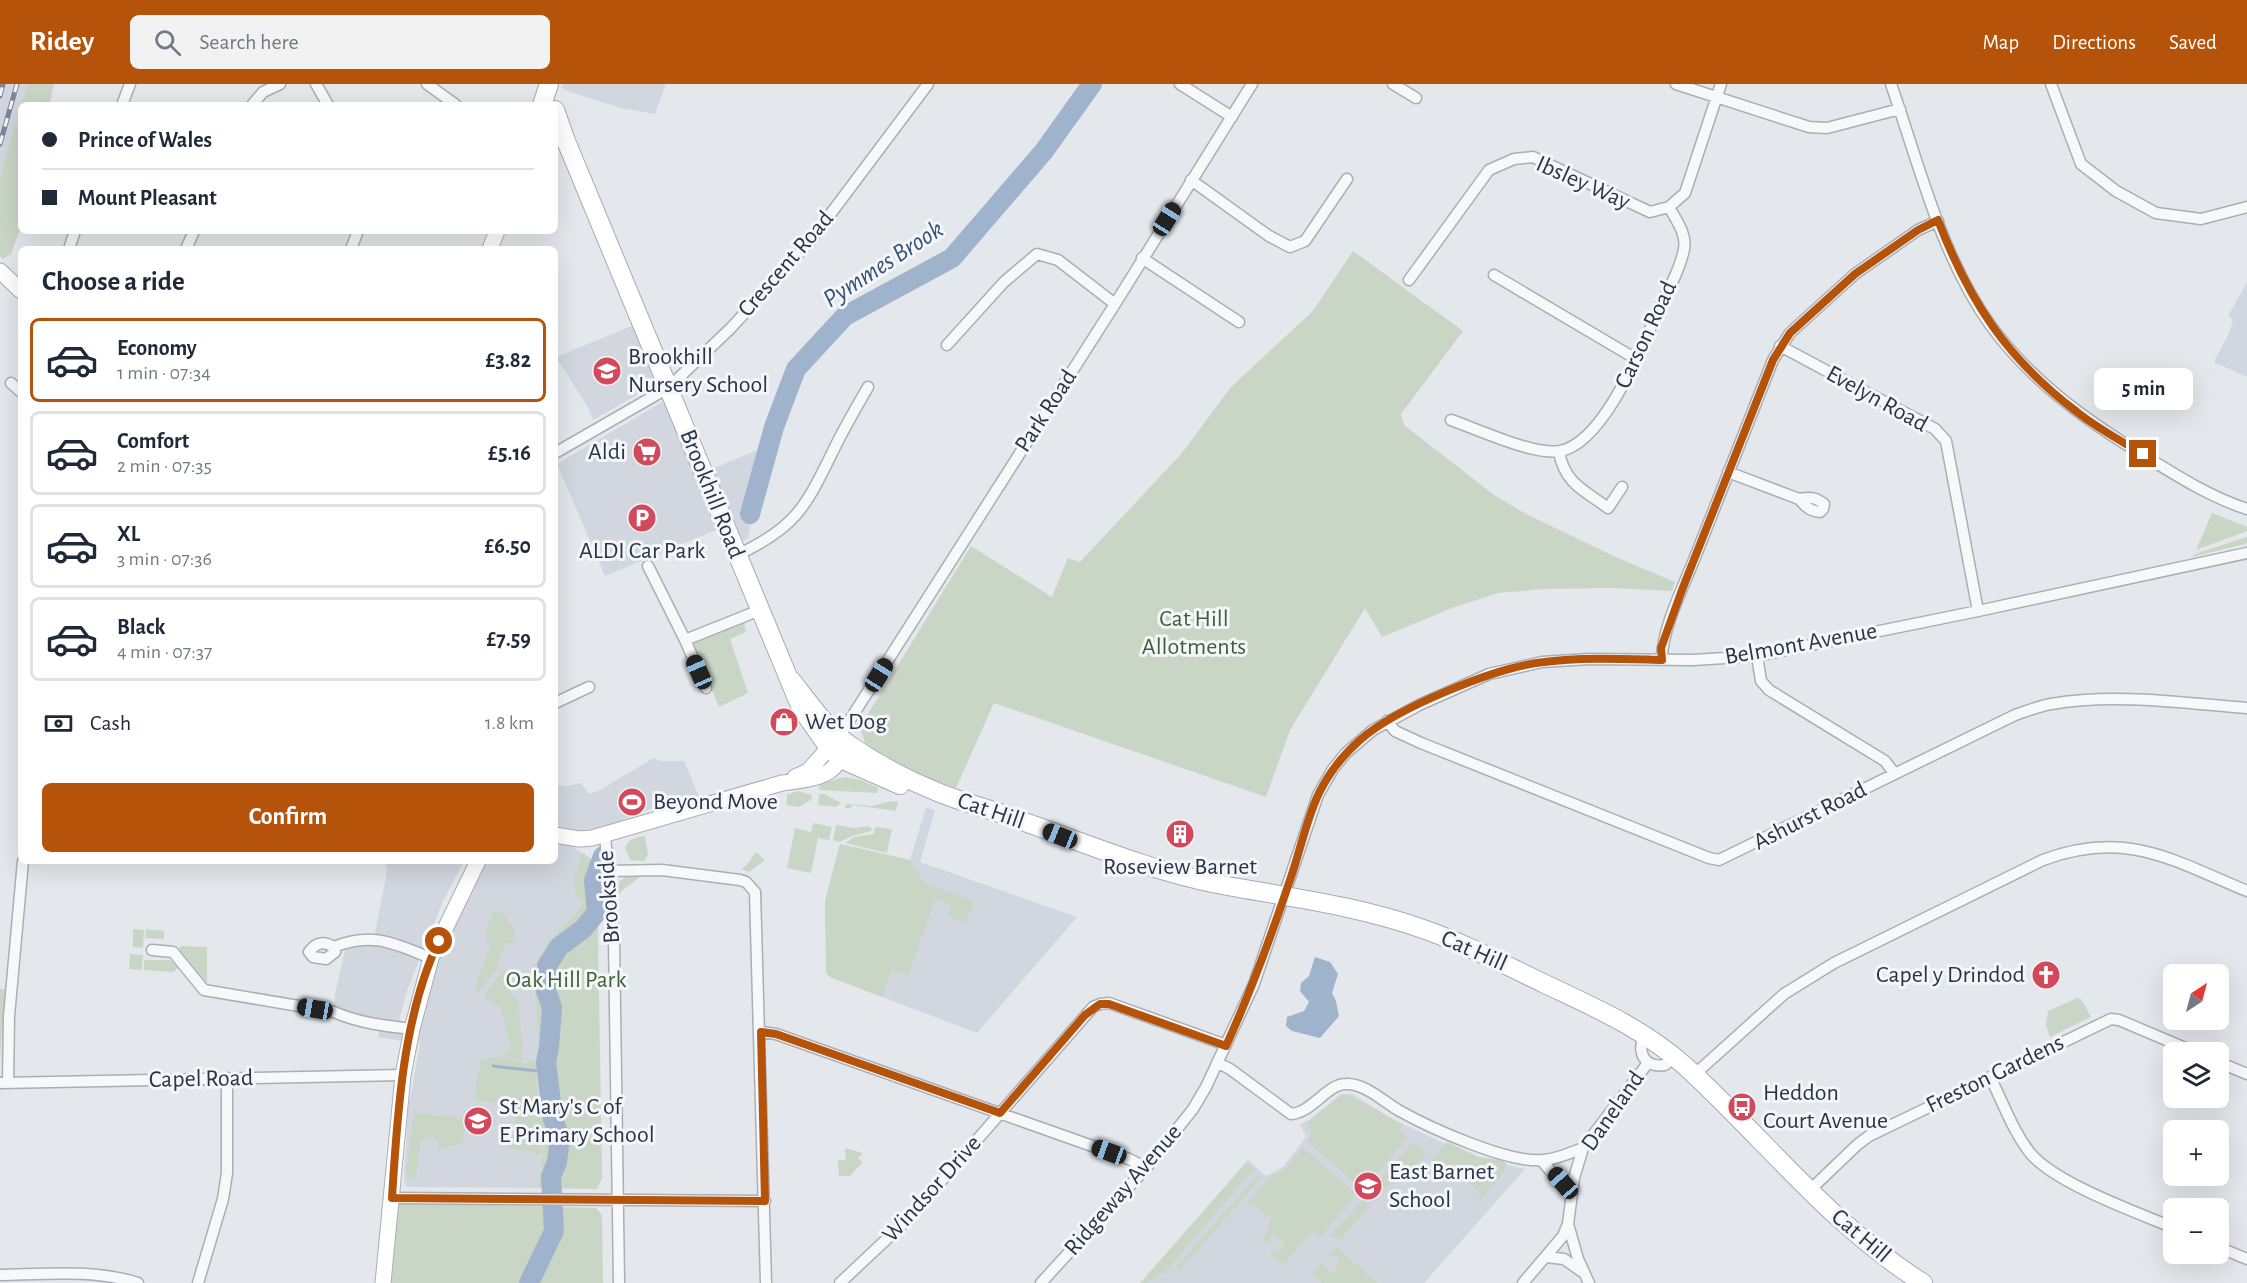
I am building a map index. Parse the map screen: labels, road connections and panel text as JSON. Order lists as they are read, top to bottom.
{
  "streets": {
    "main road": ["Brookhill Road", "Cat Hill"],
    "street": [
      "Ibsley Way",
      "Crescent Road",
      "Carson Road",
      "Evelyn Road",
      "Park Road",
      "Belmont Avenue",
      "Ashurst Road",
      "Brookside",
      "Freston Gardens",
      "Capel Road",
      "Daneland",
      "Windsor Drive",
      "Ridgeway Avenue"
    ]
  },
  "crossings": [
    ["Ibsley Way", "Carson Road"],
    ["Crescent Road", "Brookhill Road"],
    ["Evelyn Road", "Belmont Avenue"],
    ["Park Road", "Brookhill Road"],
    ["Park Road", "Cat Hill"],
    ["Brookhill Road", "Cat Hill"],
    ["Belmont Avenue", "Cat Hill"],
    ["Belmont Avenue", "Ashurst Road"],
    ["Belmont Avenue", "Ridgeway Avenue"],
    ["Cat Hill", "Freston Gardens"],
    ["Cat Hill", "Daneland"],
    ["Cat Hill", "Ridgeway Avenue"],
    ["Windsor Drive", "Ridgeway Avenue"]
  ],
  "water": ["Pymmes Brook"],
  "parks": ["Cat Hill Allotments", "Oak Hill Park"],
  "places": {
    "school or university": ["Brookhill Nursery School", "St Mary's C of E Primary School", "East Barnet School"],
    "supermarket": ["Aldi"],
    "parking": ["ALDI Car Park"],
    "shop": ["Wet Dog"],
    "sports": ["Beyond Move"],
    "building": ["Roseview Barnet"],
    "church": ["Capel y Drindod"],
    "bus stop": ["Heddon Court Avenue"]
  },
  "north": "top right",
  "page": {
    "header": "Ridey",
    "search": "Search here",
    "nav": ["Map", "Directions", "Saved"],
    "banner": ["Prince of Wales", "Mount Pleasant"],
    "heading": "Choose a ride",
    "list": [
      {
        "name": "Economy",
        "note": "1 min · 07:34",
        "value": "£3.82"
      },
      {
        "name": "Comfort",
        "note": "2 min · 07:35",
        "value": "£5.16"
      },
      {
        "name": "XL",
        "note": "3 min · 07:36",
        "value": "£6.50"
      },
      {
        "name": "Black",
        "note": "4 min · 07:37",
        "value": "£7.59"
      }
    ],
    "bubble": "5 min",
    "pay": ["Cash", "1.8 km"],
    "buttons": "Confirm",
    "map_buttons": ["+", "−"]
  }
}
